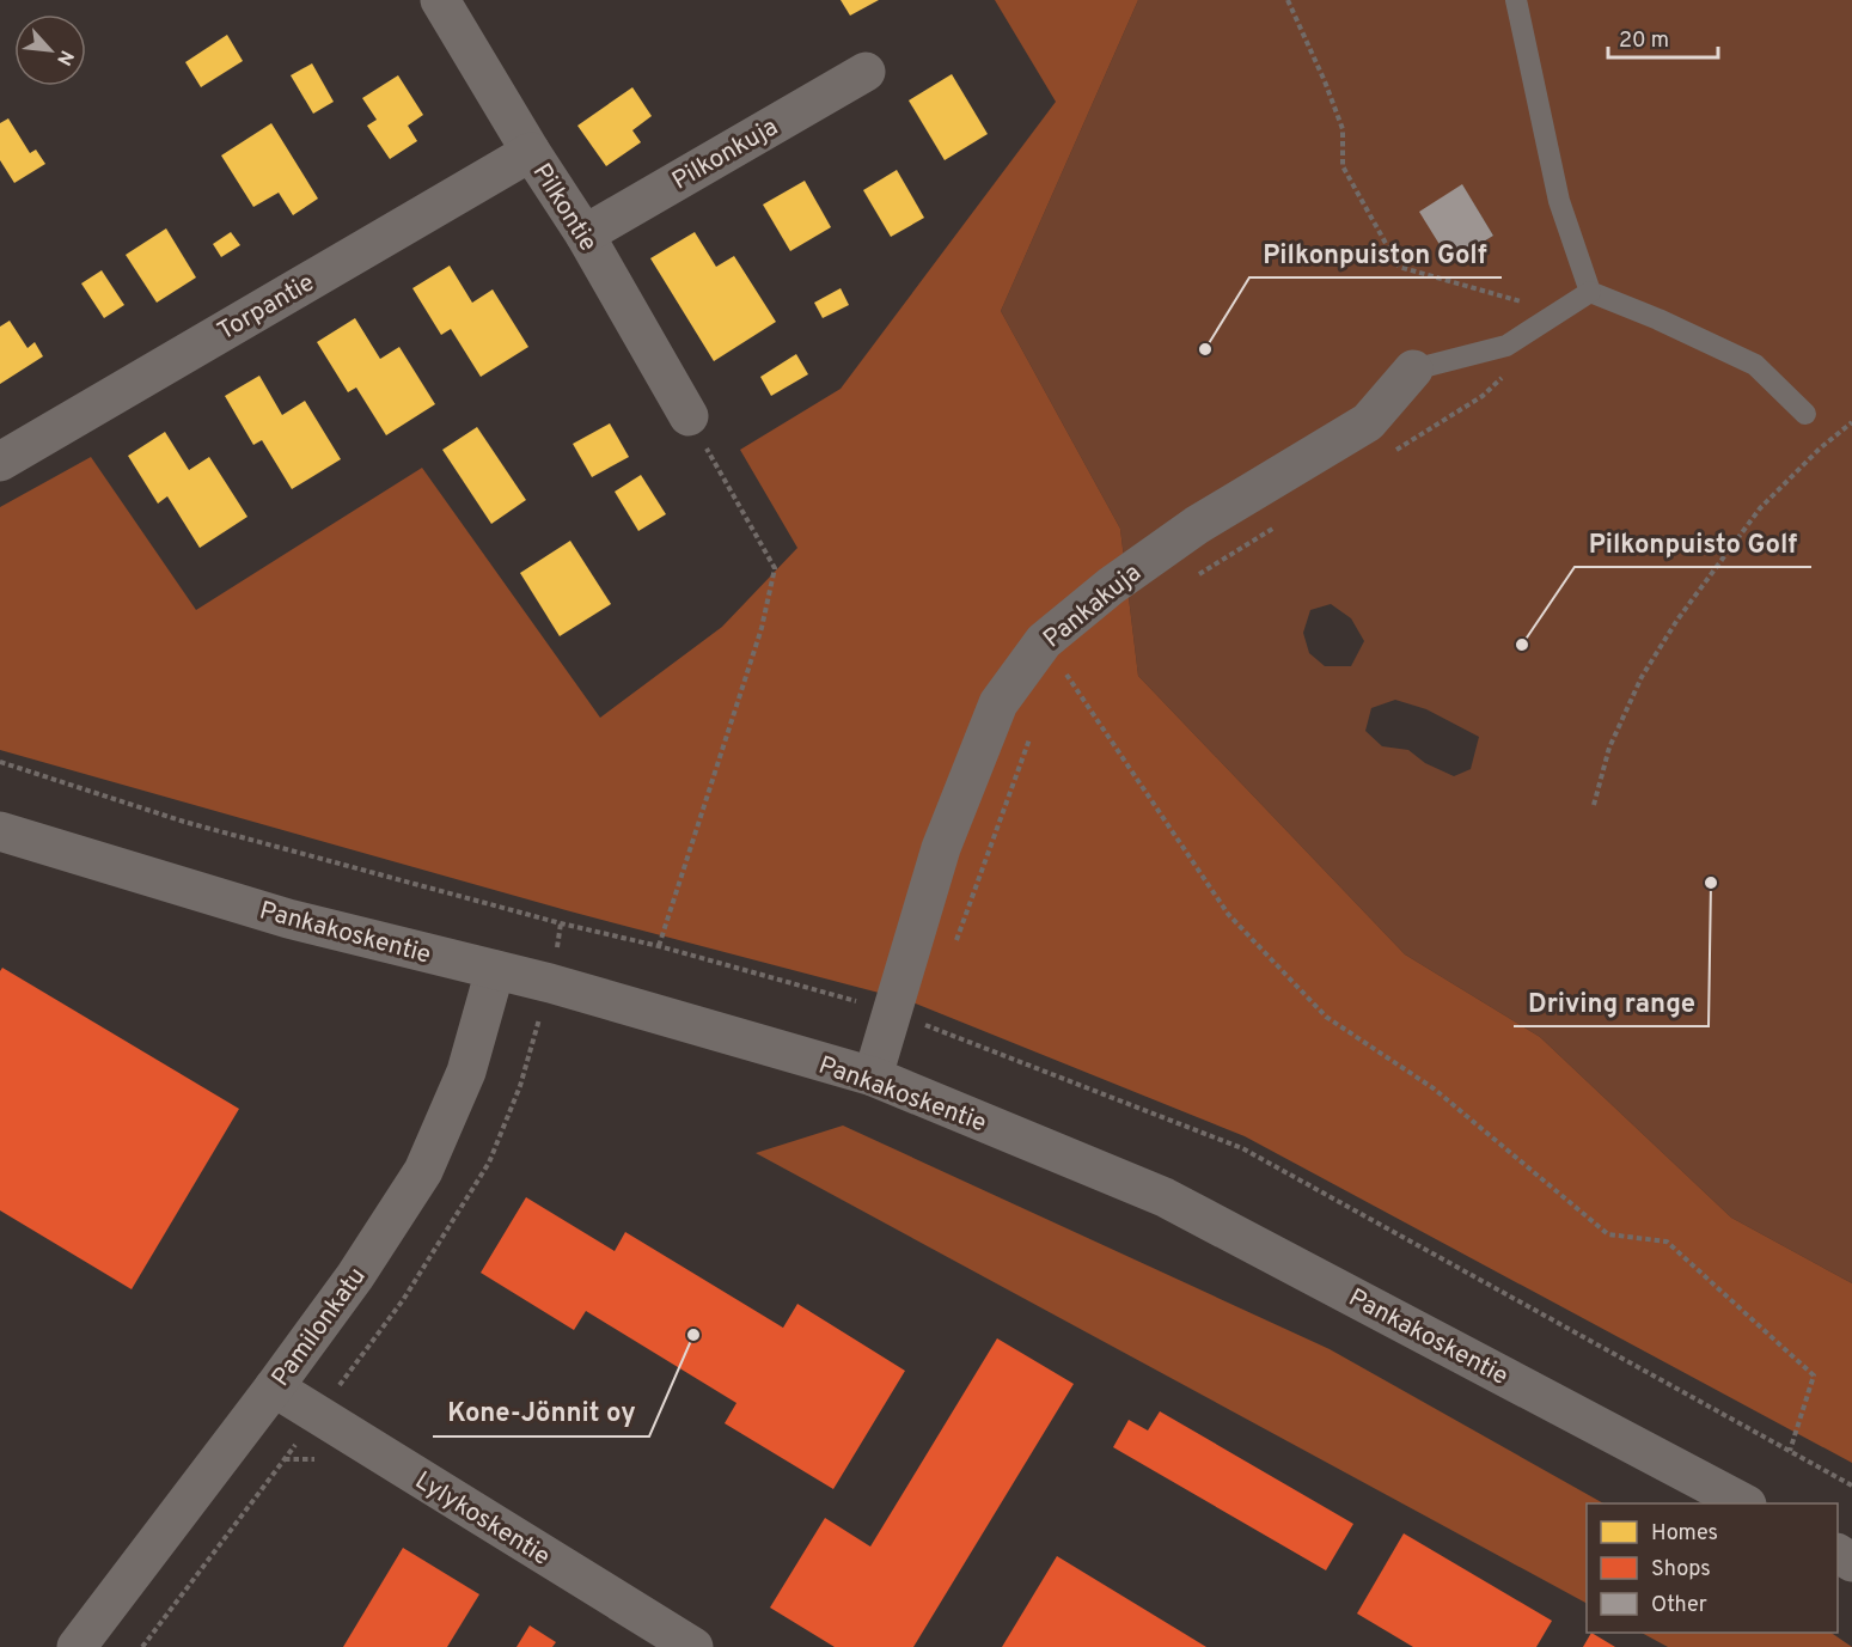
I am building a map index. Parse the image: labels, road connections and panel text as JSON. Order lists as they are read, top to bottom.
{
  "streets": {
    "street": [
      "Pilkonkuja",
      "Pilkontie",
      "Torpantie",
      "Pankakuja",
      "Pankakoskentie",
      "Pamilonkatu",
      "Lylykoskentie"
    ]
  },
  "crossings": [
    ["Pilkonkuja", "Pilkontie"],
    ["Pilkontie", "Torpantie"],
    ["Pankakuja", "Pankakoskentie"],
    ["Pankakoskentie", "Pamilonkatu"],
    ["Pamilonkatu", "Lylykoskentie"]
  ],
  "places": [
    "Pilkonpuiston Golf",
    "Pilkonpuisto Golf",
    "Driving range",
    "Kone-Jönnit oy"
  ],
  "legend": ["Homes", "Shops", "Other"],
  "scale_bar": "20 m",
  "north": "bottom right"
}
